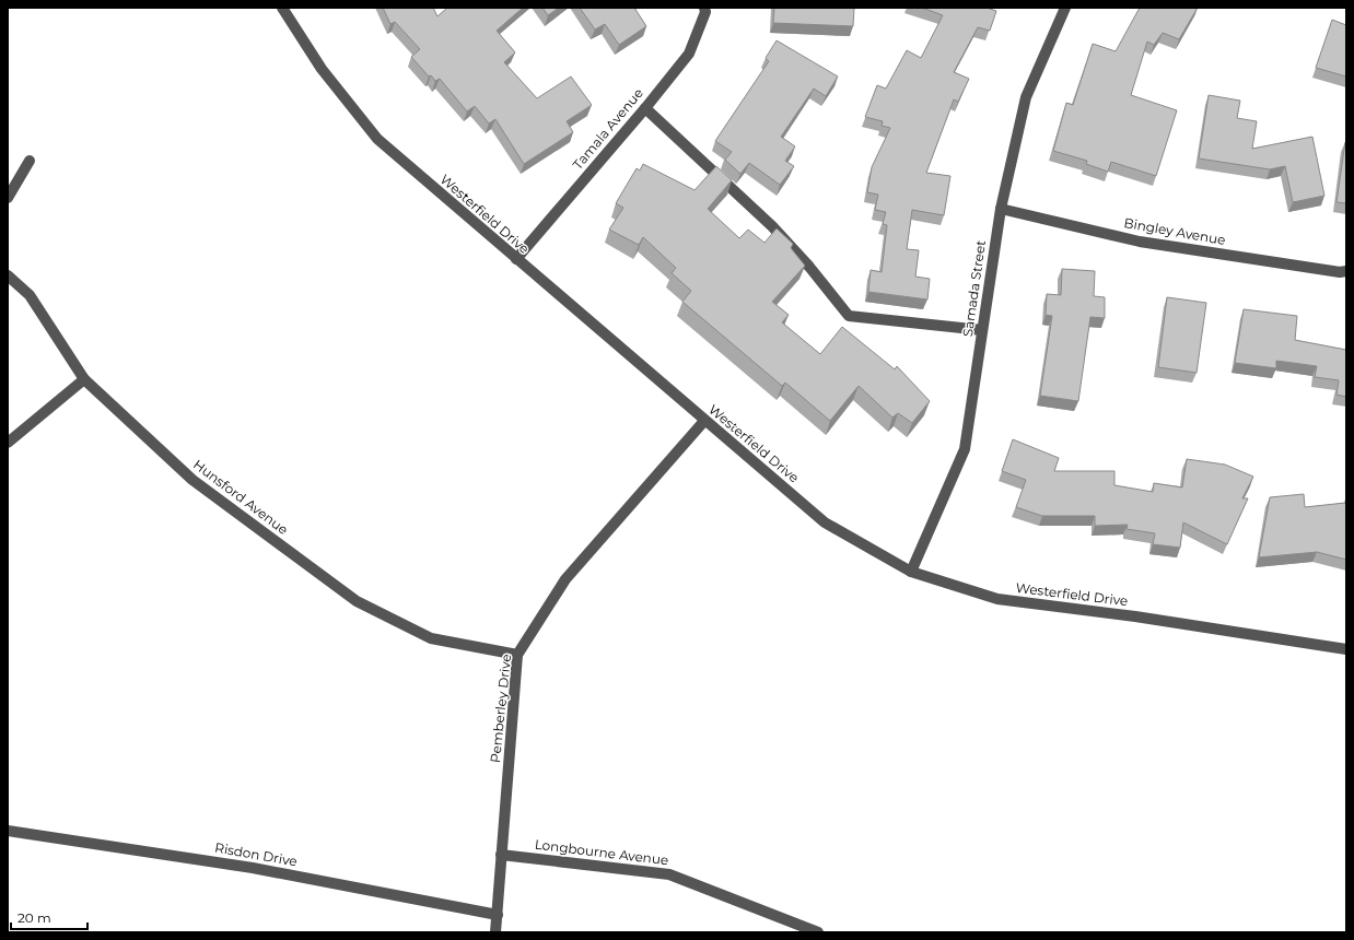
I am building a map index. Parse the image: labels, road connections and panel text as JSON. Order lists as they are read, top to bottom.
{
  "streets": {
    "street": [
      "Tamala Avenue",
      "Westerfield Drive",
      "Bingley Avenue",
      "Samada Street",
      "Hunsford Avenue",
      "Pemberley Drive",
      "Longbourne Avenue",
      "Risdon Drive"
    ]
  },
  "crossings": [
    ["Tamala Avenue", "Westerfield Drive"],
    ["Westerfield Drive", "Samada Street"],
    ["Westerfield Drive", "Pemberley Drive"],
    ["Bingley Avenue", "Samada Street"],
    ["Hunsford Avenue", "Pemberley Drive"],
    ["Pemberley Drive", "Longbourne Avenue"],
    ["Pemberley Drive", "Risdon Drive"]
  ],
  "scale_bar": "20 m"
}
